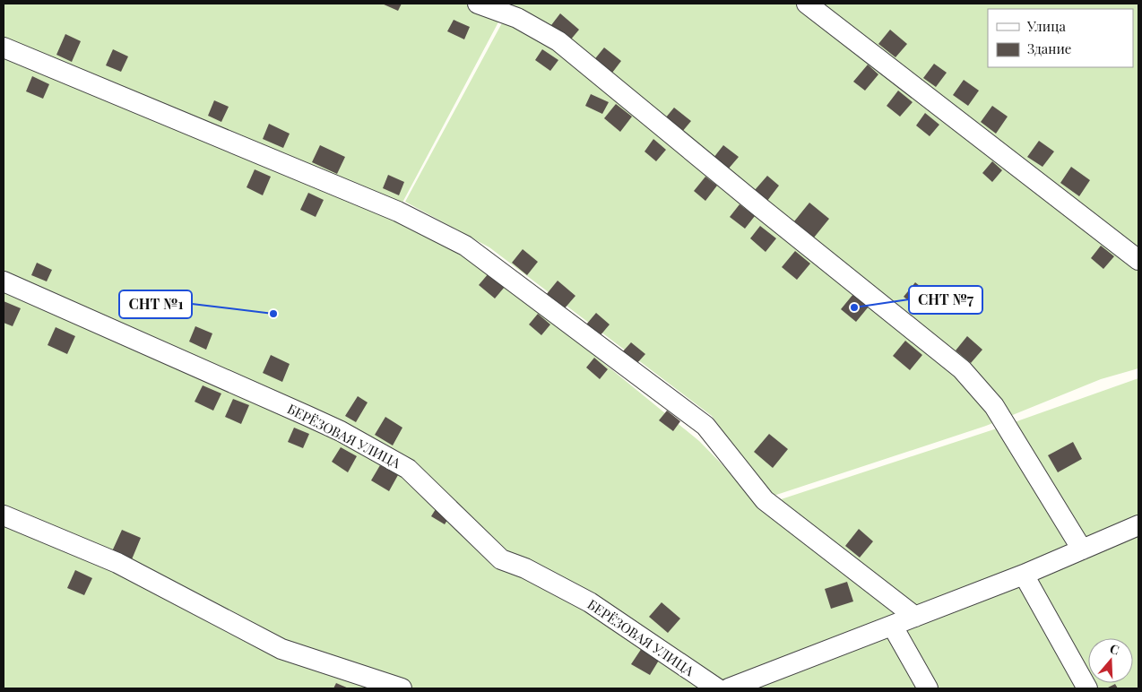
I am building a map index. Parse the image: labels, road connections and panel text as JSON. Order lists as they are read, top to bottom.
{
  "streets": {
    "street": ["БЕРЁЗОВАЯ УЛИЦА"]
  },
  "places": ["СНТ №7", "СНТ №1"],
  "legend": ["Улица", "Здание"],
  "north": "top"
}
